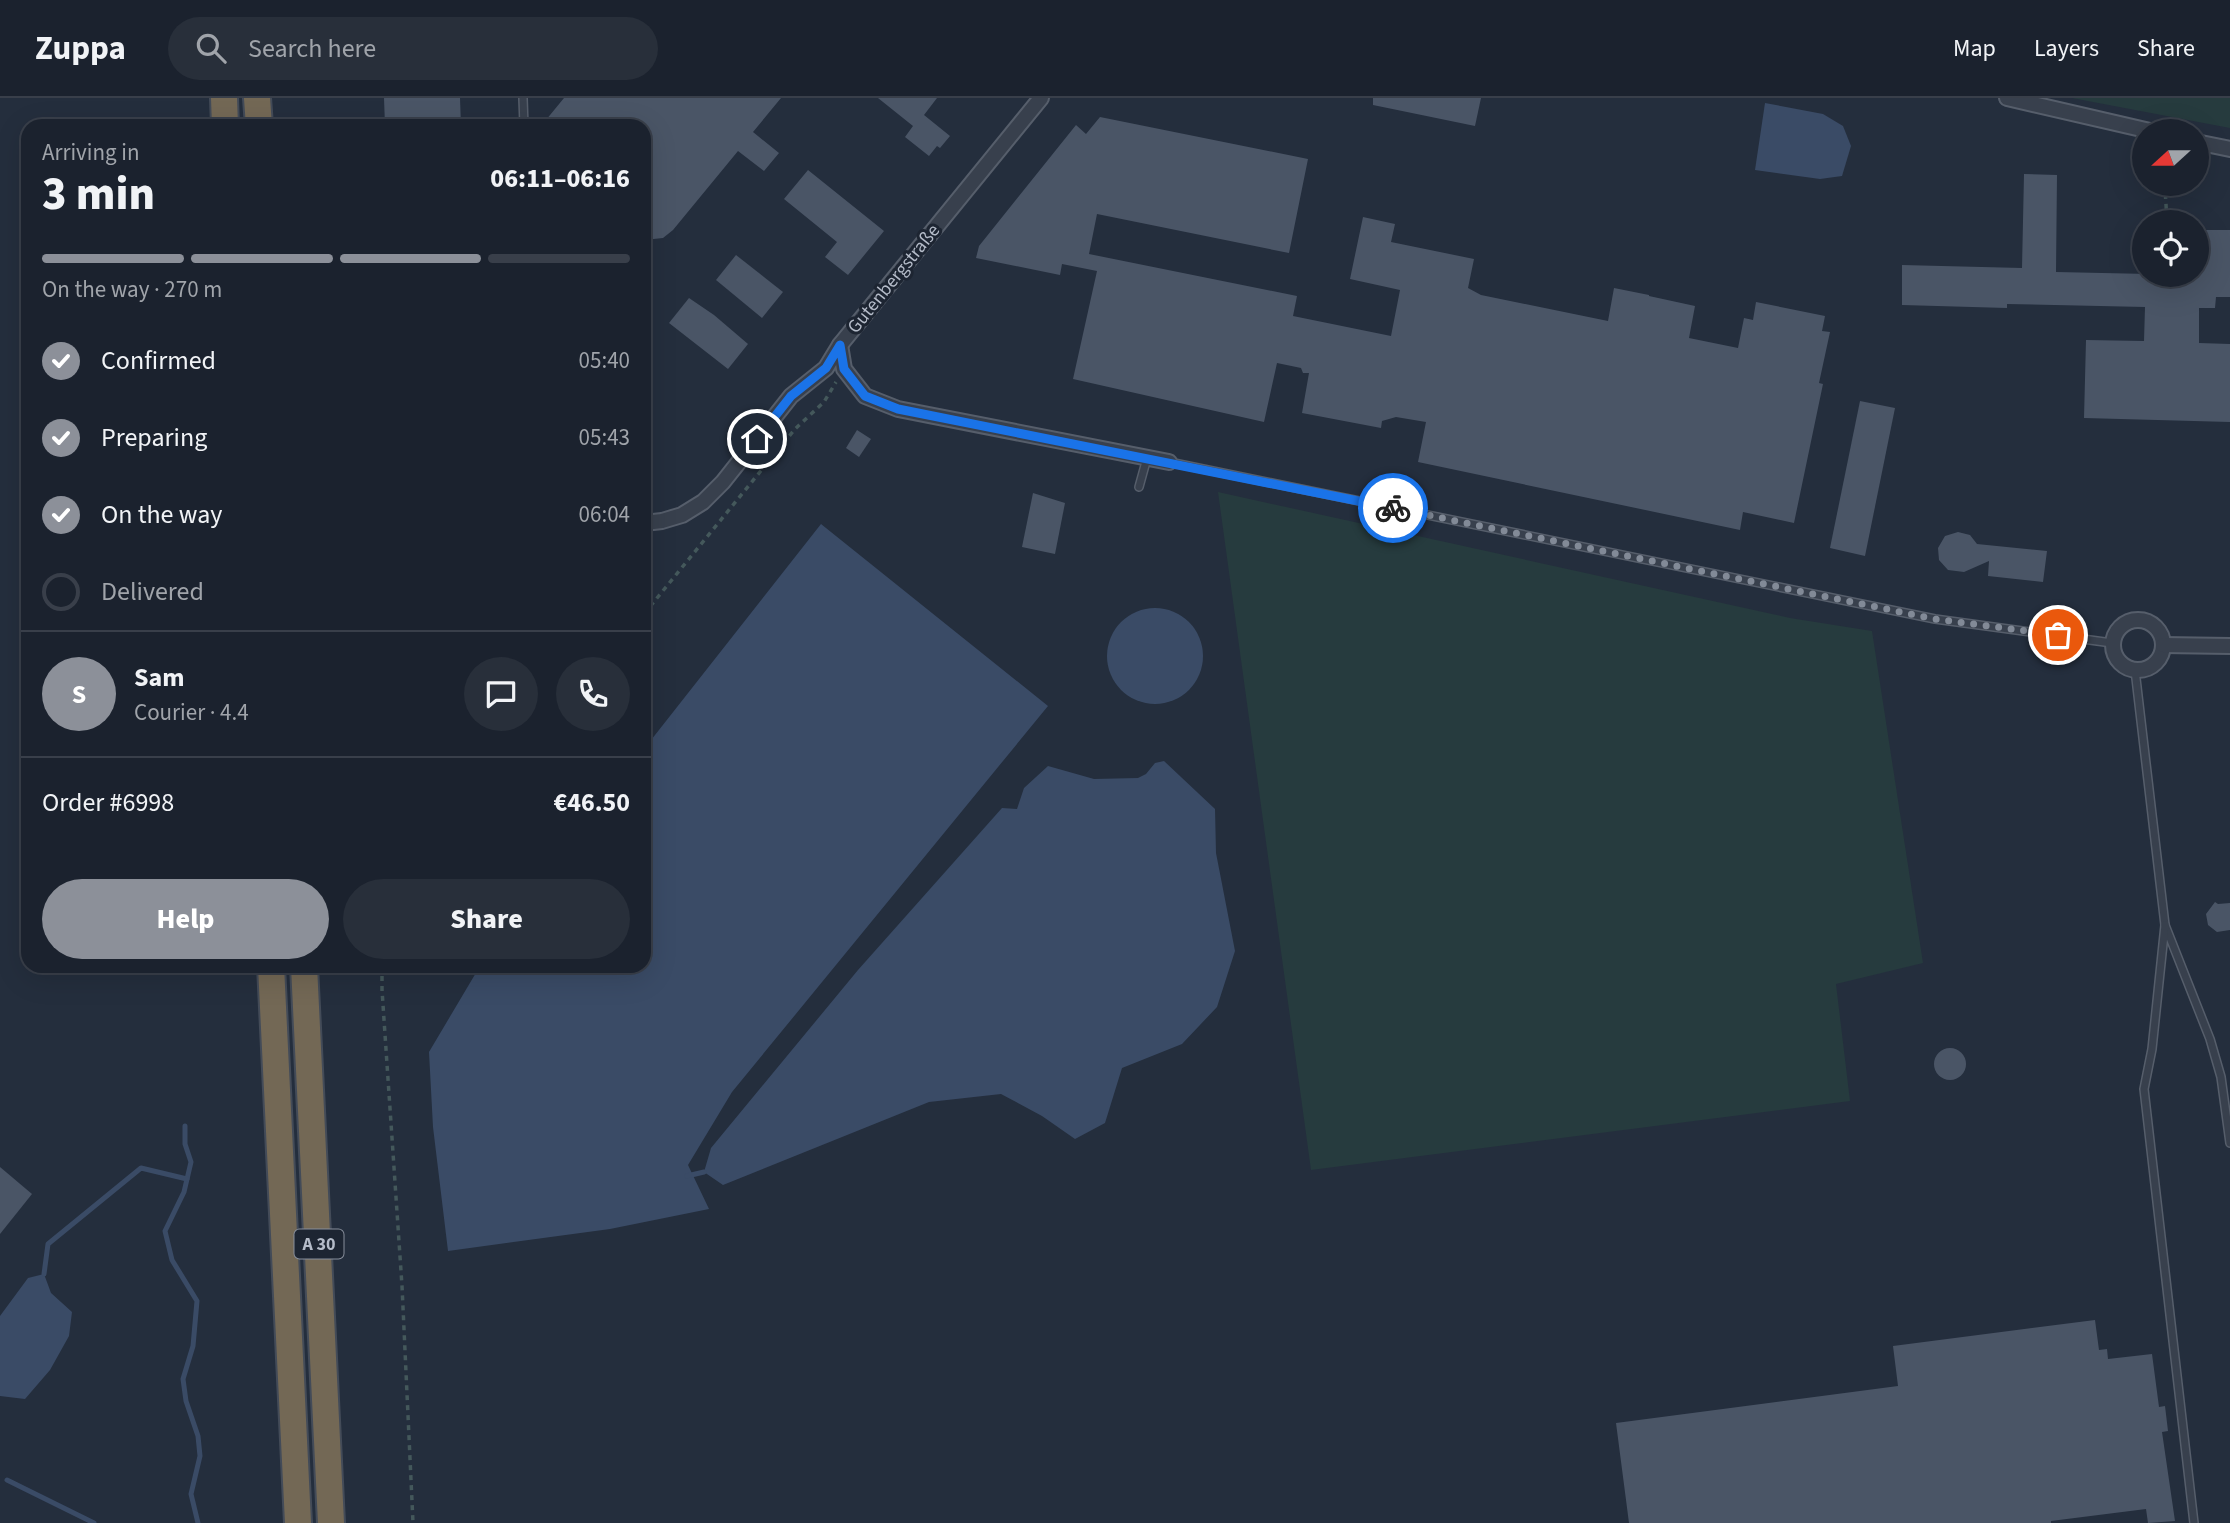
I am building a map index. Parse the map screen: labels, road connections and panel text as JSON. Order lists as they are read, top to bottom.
{
  "streets": {
    "highway": ["A 30"],
    "street": ["Gutenbergstraße"]
  },
  "north": "left",
  "page": {
    "header": "Zuppa",
    "search": "Search here",
    "nav": ["Map", "Layers", "Share"],
    "heading": ["3 min", "Arriving in", "06:11–06:16"],
    "panel": [
      "Sam",
      "Courier · 4.4",
      "Order #6998",
      "€46.50"
    ],
    "bar": "On the way · 270 m",
    "list": [
      ["Confirmed", "05:40"],
      ["Preparing", "05:43"],
      ["On the way", "06:04"],
      "Delivered"
    ],
    "round": "S",
    "buttons": ["Help", "Share"]
  }
}
